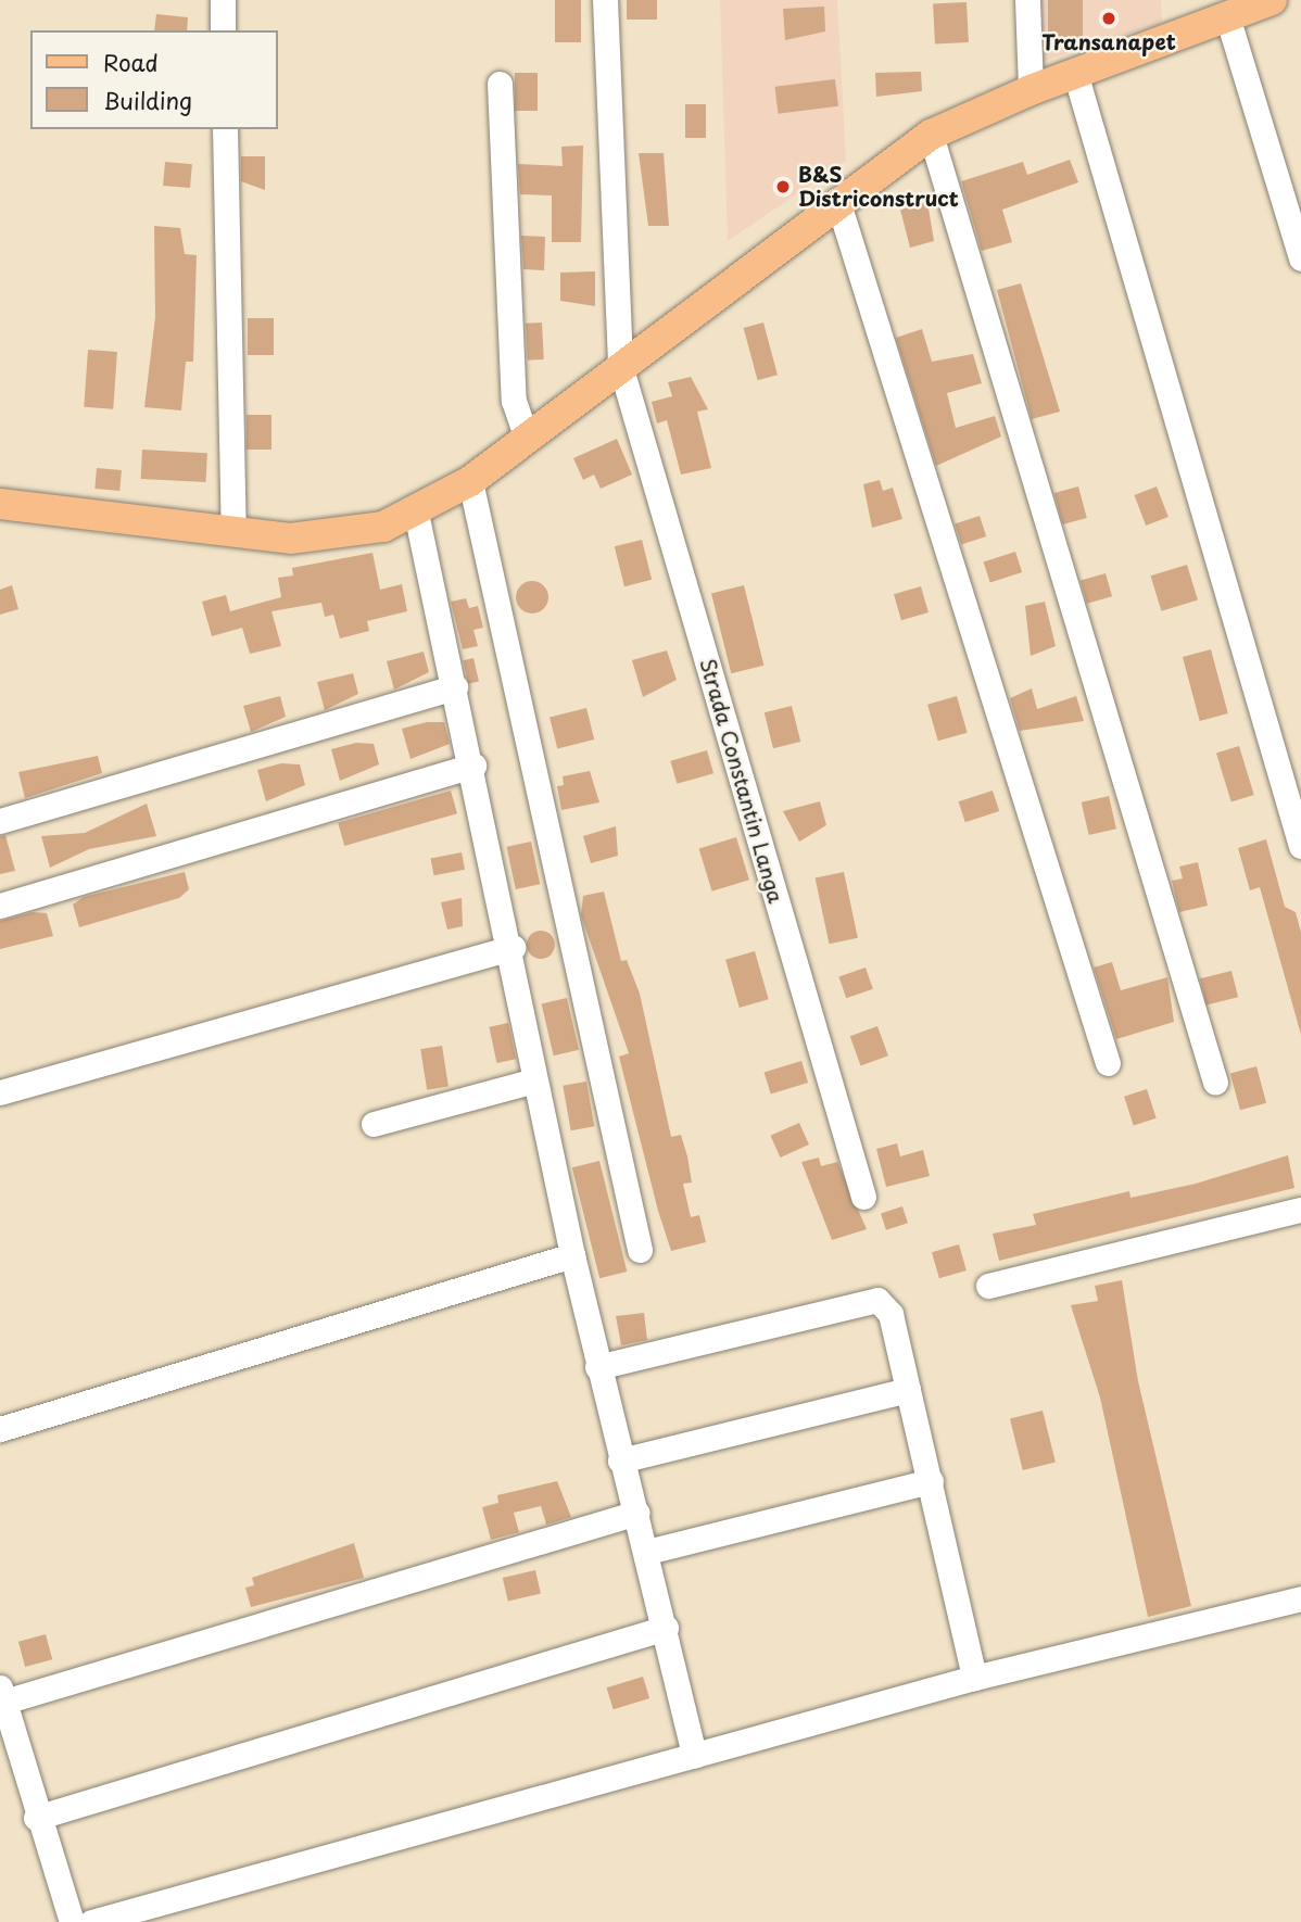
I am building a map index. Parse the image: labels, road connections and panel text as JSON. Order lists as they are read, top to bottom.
{
  "streets": {
    "street": ["Strada Constantin Langa"]
  },
  "places": ["Transanapet", "B&S Districonstruct"],
  "legend": ["Road", "Building"]
}
